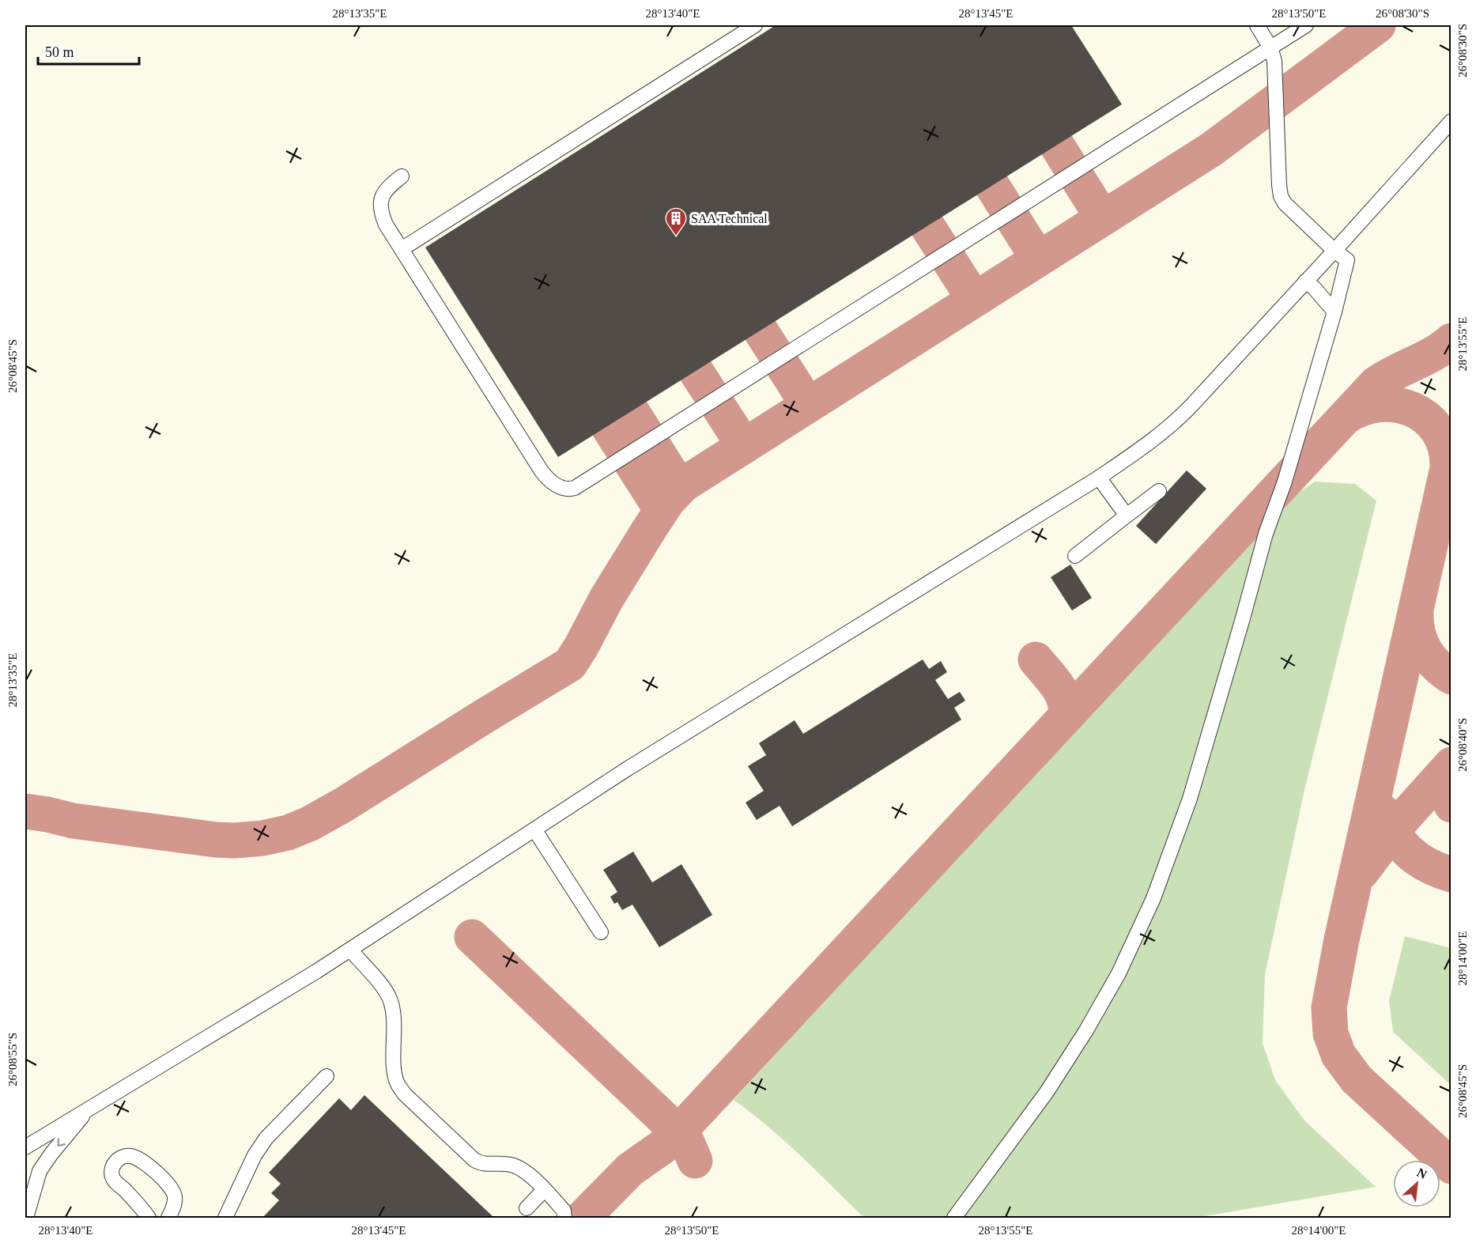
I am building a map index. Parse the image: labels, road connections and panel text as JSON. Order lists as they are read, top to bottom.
{
  "places": {
    "building": ["SAA Technical"]
  },
  "scale_bar": "50 m",
  "north": "top right",
  "coordinates": [
    "28°13'35\"E",
    "28°13'40\"E",
    "28°13'45\"E",
    "28°13'50\"E",
    "26°08'30\"S",
    "28°13'55\"E",
    "26°08'45\"S",
    "26°08'40\"S",
    "28°14'00\"E",
    "26°08'55\"S"
  ]
}
